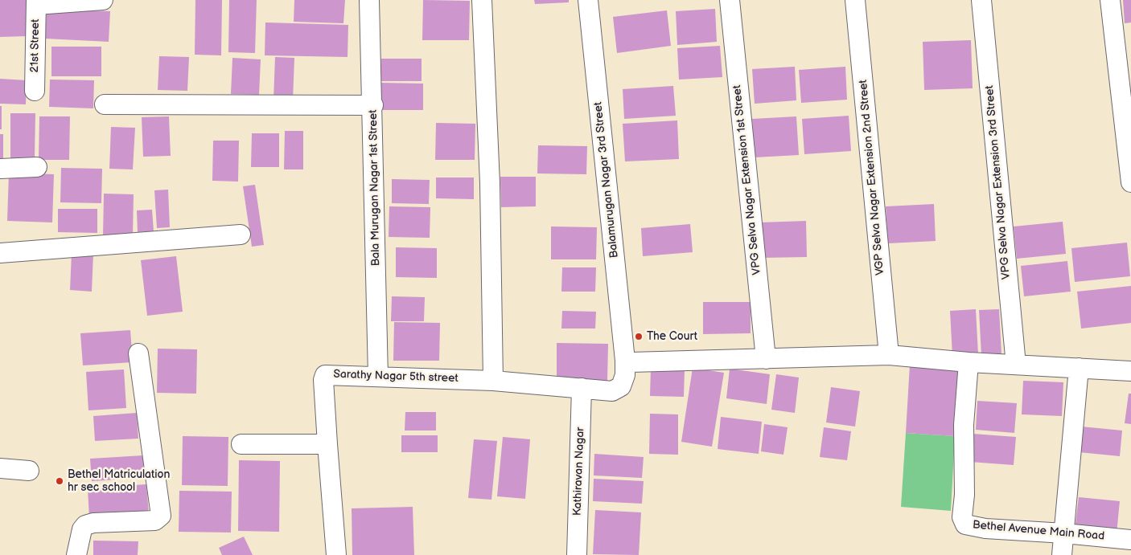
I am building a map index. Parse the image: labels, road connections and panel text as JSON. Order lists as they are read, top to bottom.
{
  "streets": {
    "street": [
      "21st Street",
      "VGP Selva Nagar Extension 2nd Street",
      "Balamurugan Nagar 3rd Street",
      "VPG Selva Nagar Extension 1st Street",
      "VPG Selva Nagar Extension 3rd Street",
      "Bala Murugan Nagar 1st Street",
      "Sarathy Nagar 5th street",
      "Kathiravan Nagar",
      "Bethel Avenue Main Road"
    ]
  },
  "crossings": [
    ["Balamurugan Nagar 3rd Street", "Sarathy Nagar 5th street"],
    ["Bala Murugan Nagar 1st Street", "Sarathy Nagar 5th street"],
    ["Sarathy Nagar 5th street", "Kathiravan Nagar"]
  ],
  "places": ["The Court", "Bethel Matriculation hr sec school"]
}
